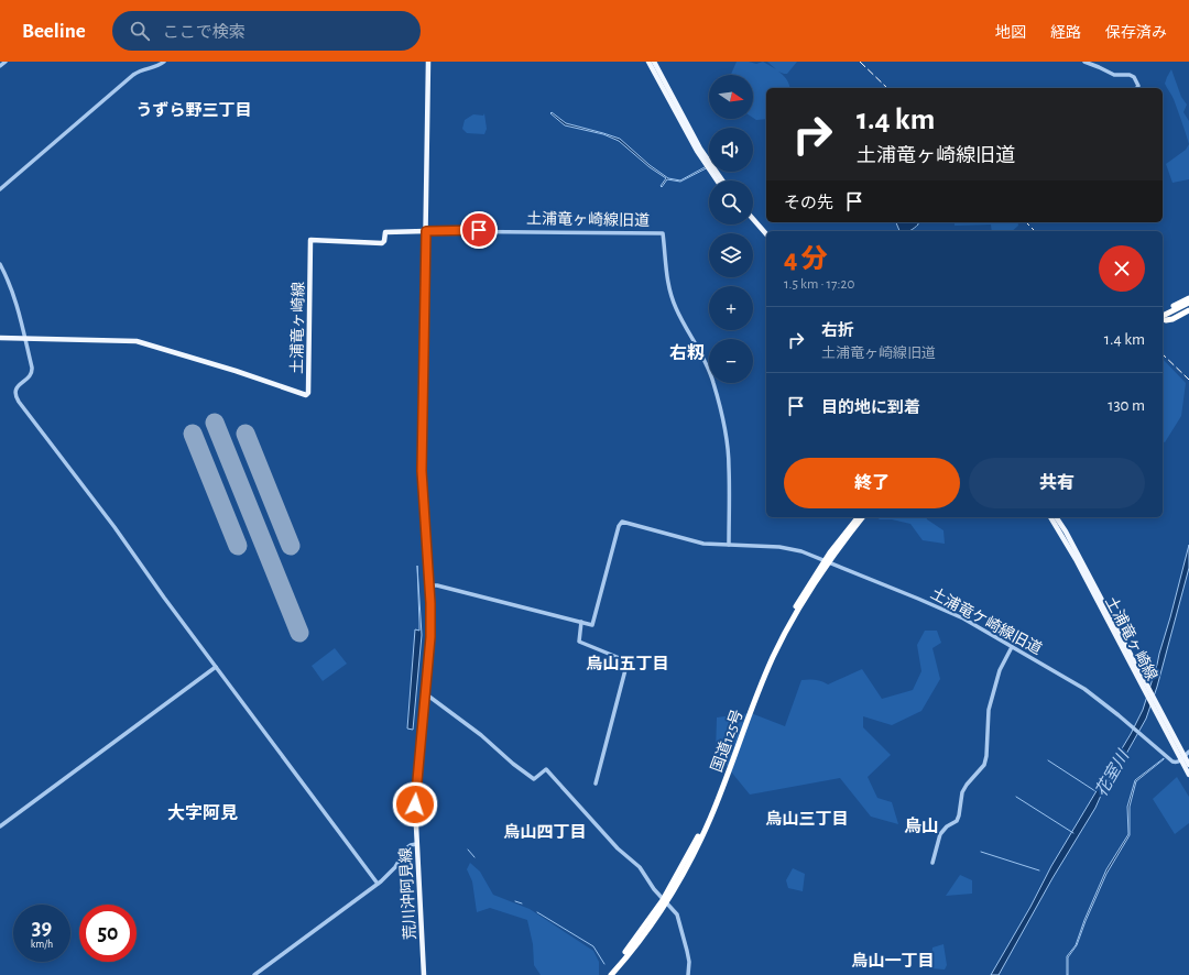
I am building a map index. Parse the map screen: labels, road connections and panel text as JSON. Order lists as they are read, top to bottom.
{
  "streets": {
    "highway": ["国道125号"],
    "main road": ["土浦竜ヶ崎線", "荒川沖阿見線"],
    "street": ["土浦竜ヶ崎線旧道", "土浦竜ケ崎線旧道"]
  },
  "crossings": [
    ["土浦竜ヶ崎線旧道", "土浦竜ヶ崎線"],
    ["土浦竜ヶ崎線旧道", "土浦竜ケ崎線旧道"],
    ["土浦竜ヶ崎線旧道", "荒川沖阿見線"],
    ["土浦竜ヶ崎線", "土浦竜ケ崎線旧道"],
    ["土浦竜ヶ崎線", "荒川沖阿見線"],
    ["土浦竜ケ崎線旧道", "国道125号"]
  ],
  "districts": [
    "うずら野三丁目",
    "右籾",
    "烏山五丁目",
    "大字阿見",
    "烏山三丁目",
    "烏山",
    "烏山四丁目",
    "烏山一丁目"
  ],
  "water": ["花室川"],
  "north": "right",
  "page": {
    "header": "Beeline",
    "search": "ここで検索",
    "nav": ["地図", "経路", "保存済み"],
    "map_buttons": ["+", "−"],
    "turn": ["1.4 km", "土浦竜ヶ崎線旧道"],
    "then": "その先",
    "heading": ["4 分", "1.5 km · 17:20"],
    "list": [
      {
        "name": "右折",
        "note": "土浦竜ヶ崎線旧道",
        "value": "1.4 km"
      },
      {
        "name": "目的地に到着",
        "value": "130 m"
      }
    ],
    "buttons": ["終了", "共有"],
    "speed": "39 km/h",
    "limit": "50"
  }
}
